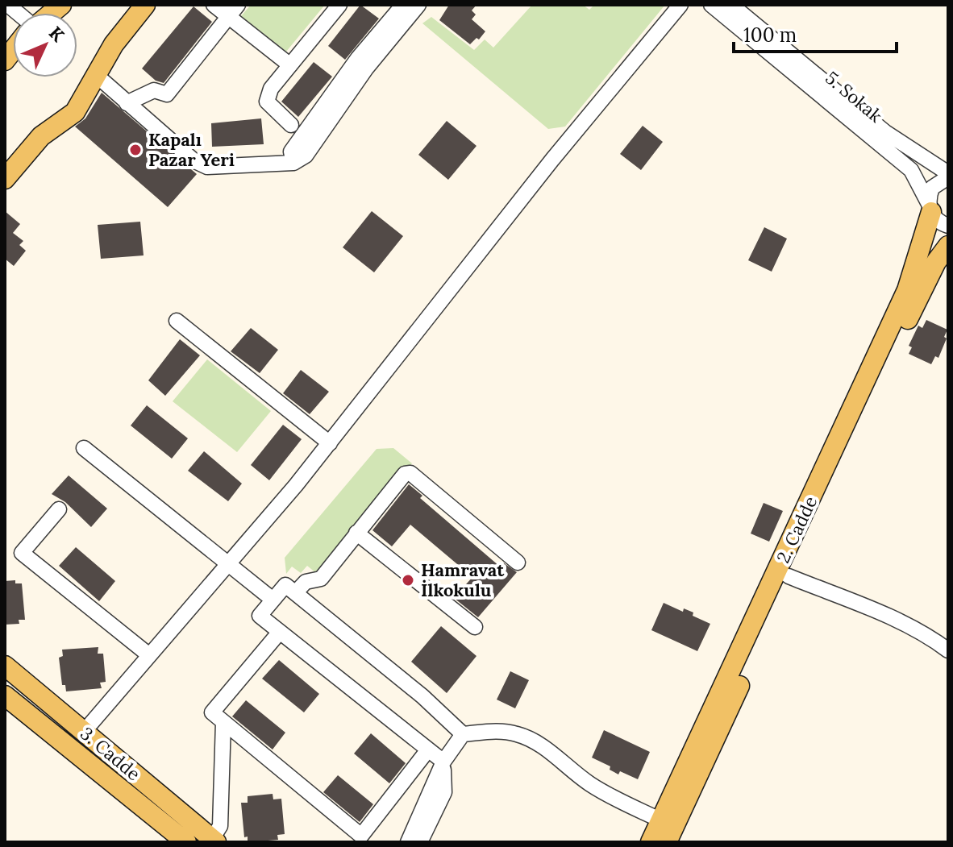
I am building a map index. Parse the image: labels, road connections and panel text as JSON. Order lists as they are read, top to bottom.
{
  "streets": {
    "main road": ["2. Cadde", "3. Cadde"],
    "street": ["5. Sokak"]
  },
  "crossings": [
    ["5. Sokak", "2. Cadde"]
  ],
  "places": ["Kapalı Pazar Yeri", "Hamravat İlkokulu"],
  "scale_bar": "100 m",
  "north": "top right"
}
